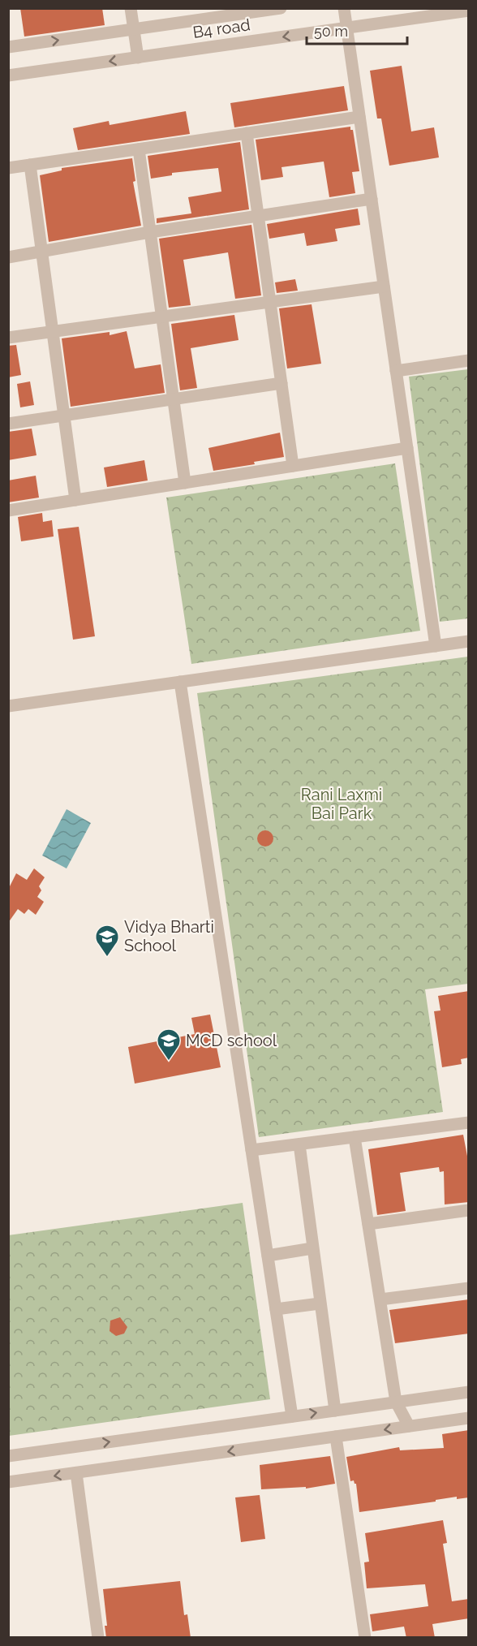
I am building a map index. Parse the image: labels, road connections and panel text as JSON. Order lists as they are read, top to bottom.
{
  "streets": {
    "street": ["B4 road"]
  },
  "parks": ["Rani Laxmi Bai Park"],
  "places": {
    "school or university": ["Vidya Bharti School", "MCD school"]
  },
  "scale_bar": "50 m"
}
